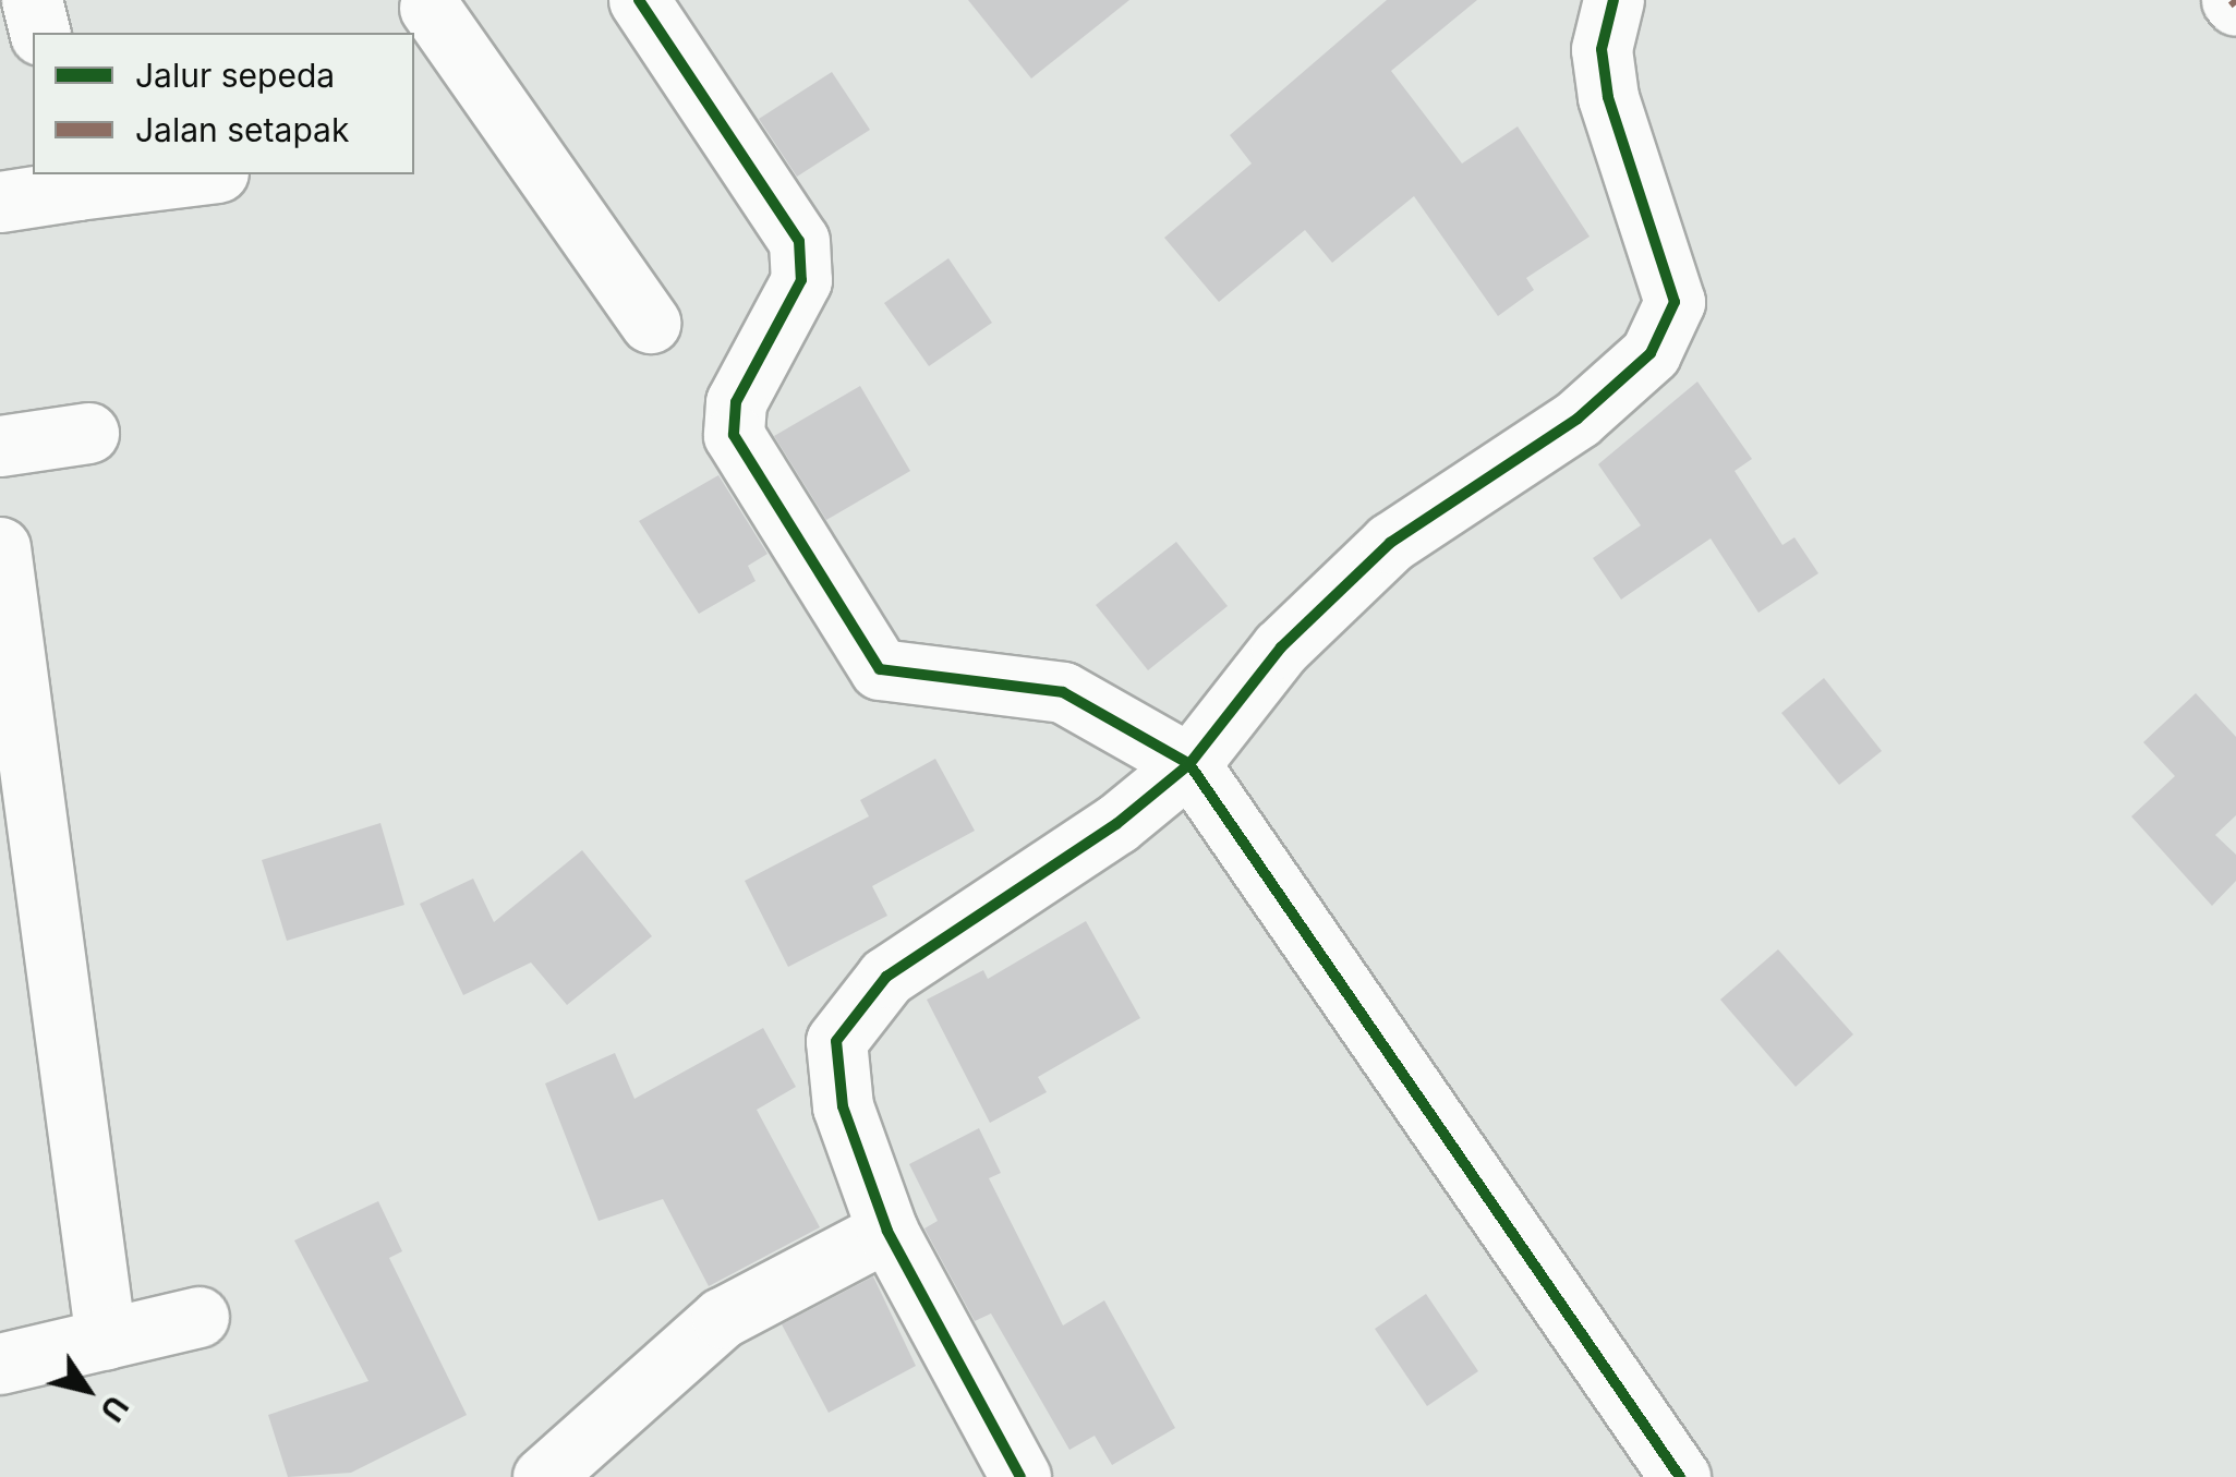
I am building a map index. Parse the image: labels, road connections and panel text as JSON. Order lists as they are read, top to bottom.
{
  "legend": ["Jalur sepeda", "Jalan setapak"],
  "north": "bottom right"
}
